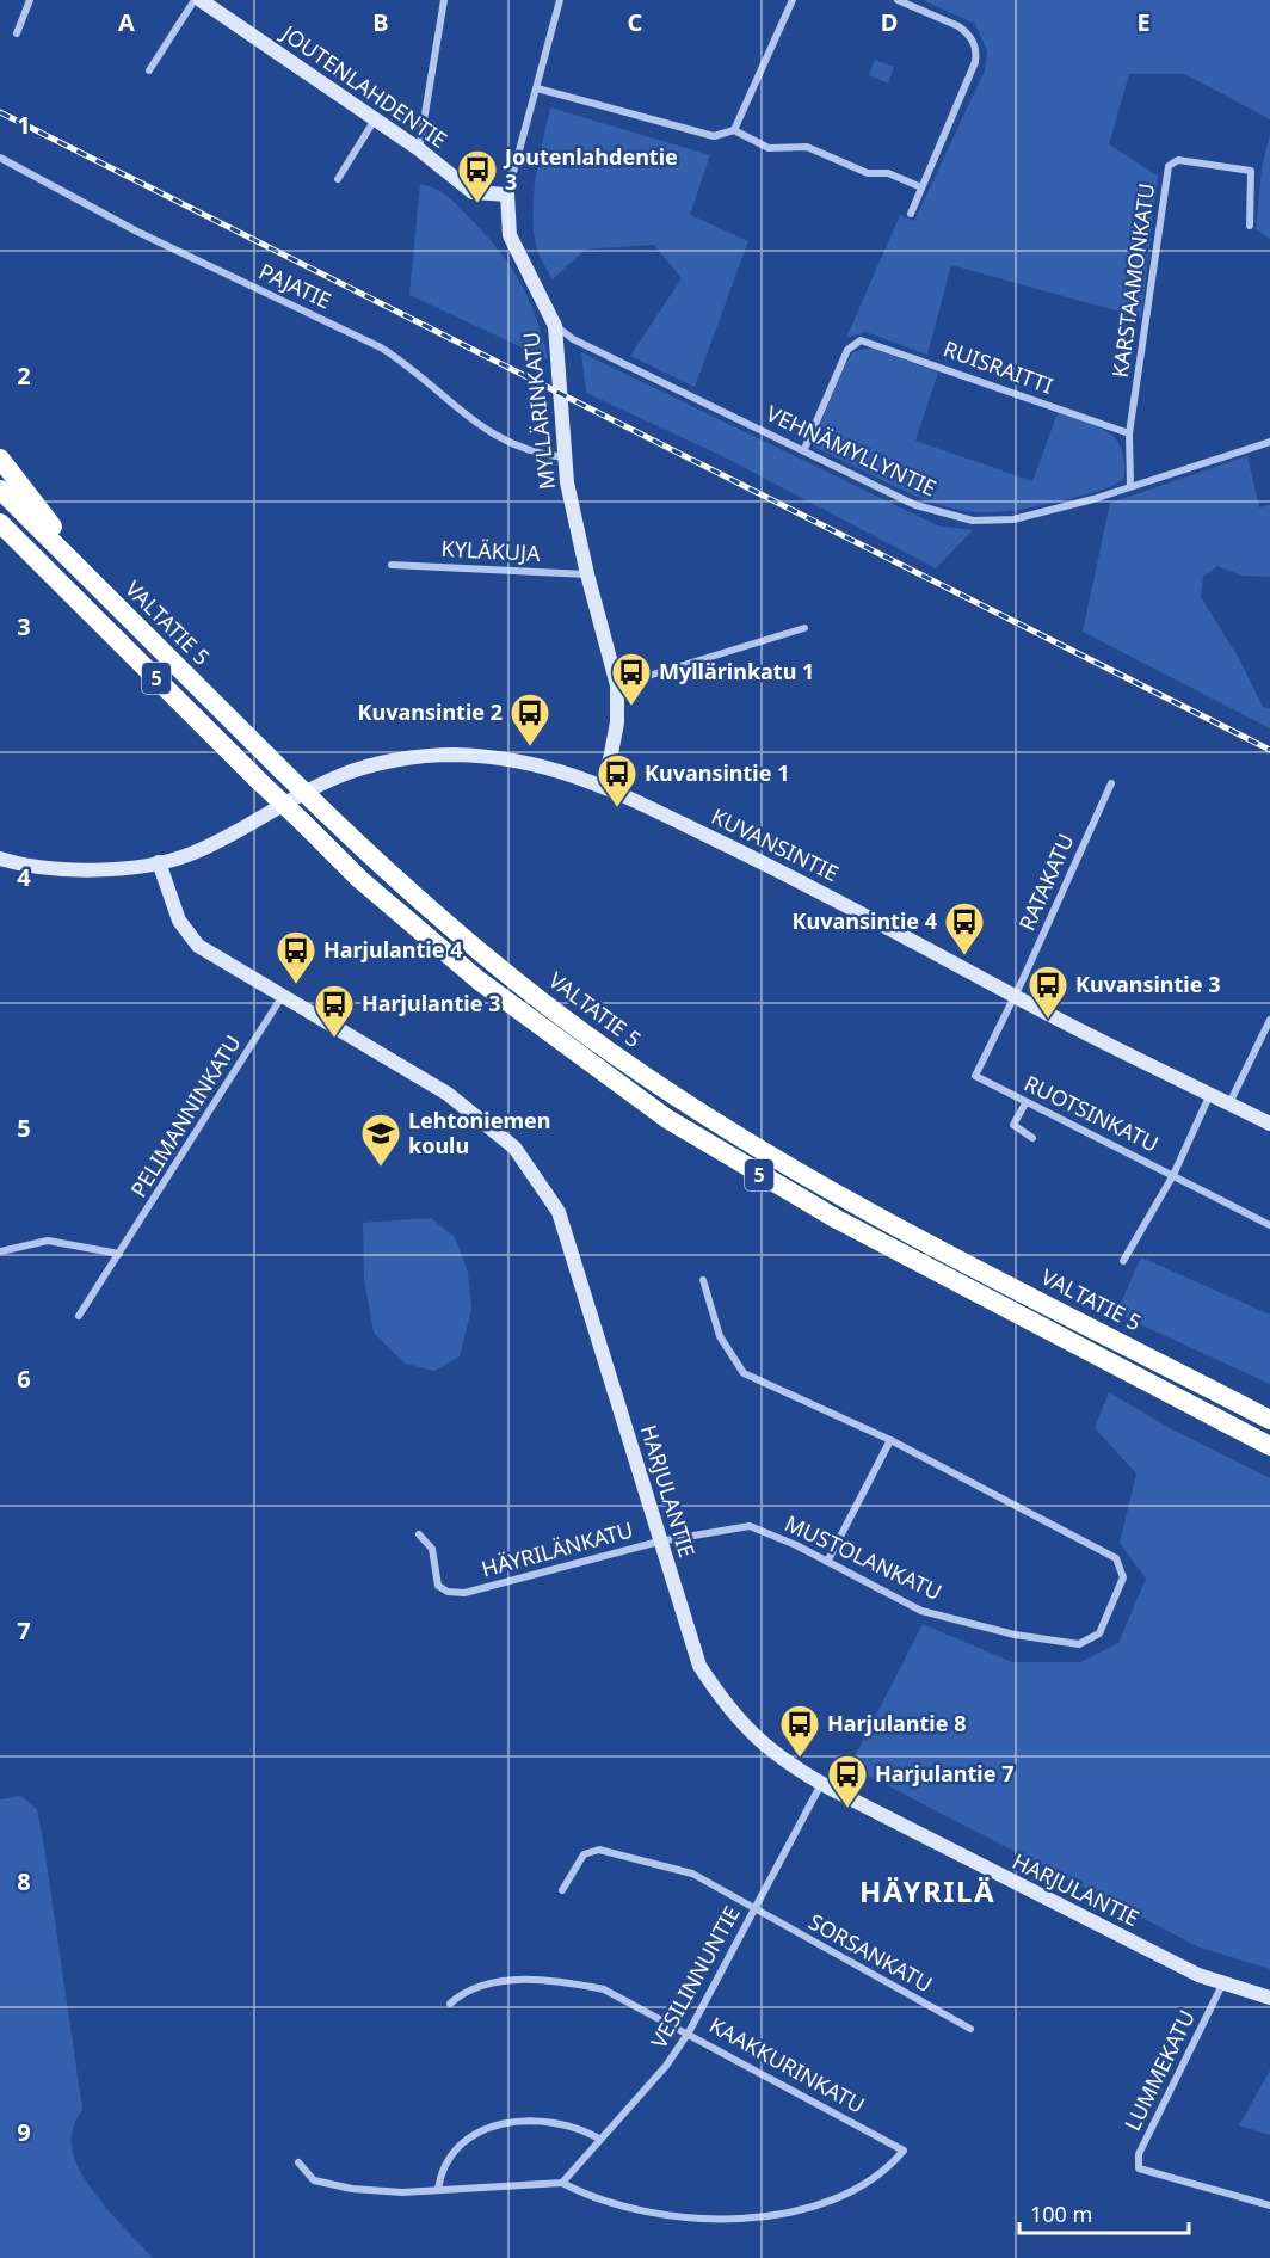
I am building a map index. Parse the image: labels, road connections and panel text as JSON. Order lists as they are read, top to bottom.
{
  "streets": {
    "highway": ["VALTATIE 5", "5"],
    "street": [
      "JOUTENLAHDENTIE",
      "KARSTAAMONKATU",
      "PAJATIE",
      "RUISRAITTI",
      "MYLLÄRINKATU",
      "VEHNÄMYLLYNTIE",
      "KYLÄKUJA",
      "KUVANSINTIE",
      "RATAKATU",
      "RUOTSINKATU",
      "PELIMANNINKATU",
      "HARJULANTIE",
      "HÄYRILÄNKATU",
      "MUSTOLANKATU",
      "SORSANKATU",
      "VESILINNUNTIE",
      "KAAKKURINKATU",
      "LUMMEKATU"
    ]
  },
  "crossings": [
    ["JOUTENLAHDENTIE", "MYLLÄRINKATU"],
    ["KARSTAAMONKATU", "RUISRAITTI"],
    ["KARSTAAMONKATU", "VEHNÄMYLLYNTIE"],
    ["PAJATIE", "MYLLÄRINKATU"],
    ["RUISRAITTI", "VEHNÄMYLLYNTIE"],
    ["MYLLÄRINKATU", "VEHNÄMYLLYNTIE"],
    ["MYLLÄRINKATU", "KYLÄKUJA"],
    ["MYLLÄRINKATU", "KUVANSINTIE"],
    ["KUVANSINTIE", "RATAKATU"],
    ["KUVANSINTIE", "RUOTSINKATU"],
    ["KUVANSINTIE", "HARJULANTIE"],
    ["RATAKATU", "RUOTSINKATU"],
    ["PELIMANNINKATU", "HARJULANTIE"],
    ["HARJULANTIE", "HÄYRILÄNKATU"],
    ["HARJULANTIE", "MUSTOLANKATU"],
    ["HARJULANTIE", "VESILINNUNTIE"],
    ["HARJULANTIE", "LUMMEKATU"],
    ["HÄYRILÄNKATU", "MUSTOLANKATU"],
    ["SORSANKATU", "VESILINNUNTIE"],
    ["VESILINNUNTIE", "KAAKKURINKATU"]
  ],
  "districts": ["HÄYRILÄ"],
  "places": {
    "bus stop": [
      "Joutenlahdentie 3",
      "Myllärinkatu 1",
      "Kuvansintie 2",
      "Kuvansintie 1",
      "Kuvansintie 4",
      "Harjulantie 4",
      "Kuvansintie 3",
      "Harjulantie 3",
      "Harjulantie 8",
      "Harjulantie 7"
    ],
    "school or university": ["Lehtoniemen koulu"]
  },
  "scale_bar": "100 m",
  "grid": {
    "columns": [
      "A",
      "B",
      "C",
      "D",
      "E"
    ],
    "rows": [
      "1",
      "2",
      "3",
      "4",
      "5",
      "6",
      "7",
      "8",
      "9"
    ]
  }
}
